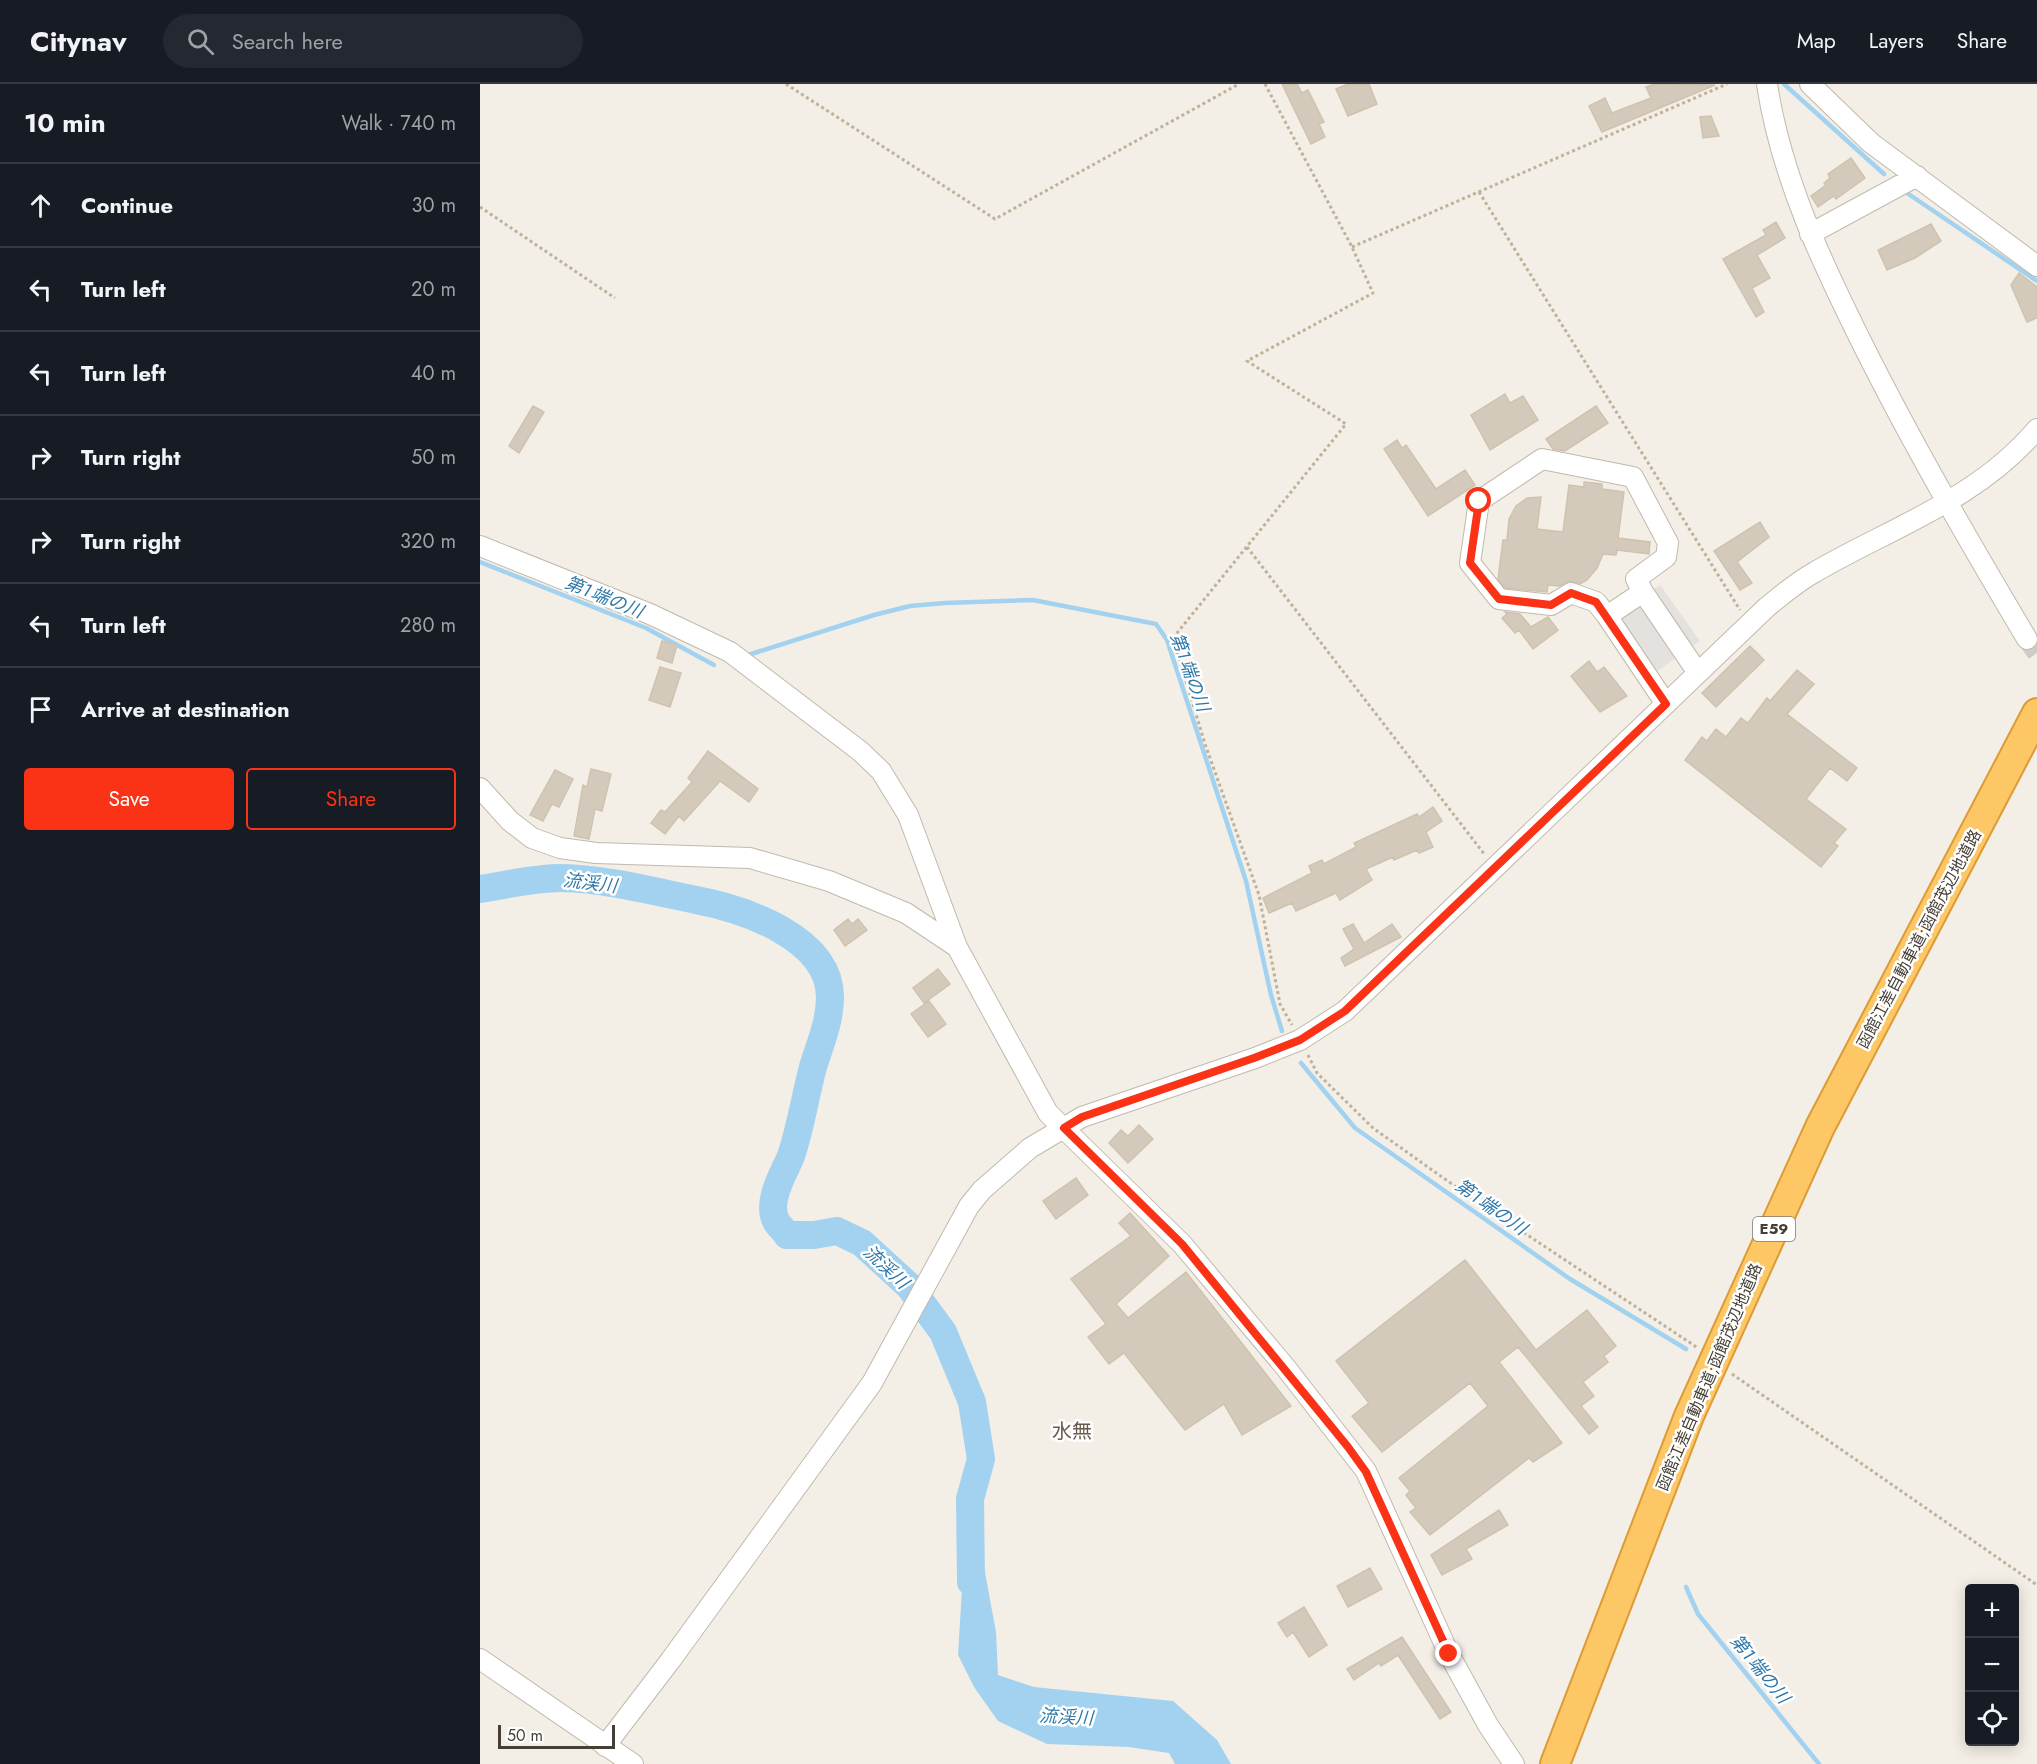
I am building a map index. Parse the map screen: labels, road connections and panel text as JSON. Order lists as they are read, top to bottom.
{
  "streets": {
    "highway": ["函館江差自動車道;函館茂辺地道路", "E59"]
  },
  "districts": ["水無"],
  "water": ["第１端の川", "流渓川"],
  "scale_bar": "50 m",
  "page": {
    "header": "Citynav",
    "search": "Search here",
    "nav": ["Map", "Layers", "Share"],
    "heading": ["10 min", "Walk · 740 m"],
    "list": [
      ["Continue", "30 m"],
      ["Turn left", "20 m"],
      ["Turn left", "40 m"],
      ["Turn right", "50 m"],
      ["Turn right", "320 m"],
      ["Turn left", "280 m"],
      "Arrive at destination"
    ],
    "buttons": ["Save", "Share"],
    "map_buttons": ["+", "−"],
    "scale": "50 m"
  }
}
